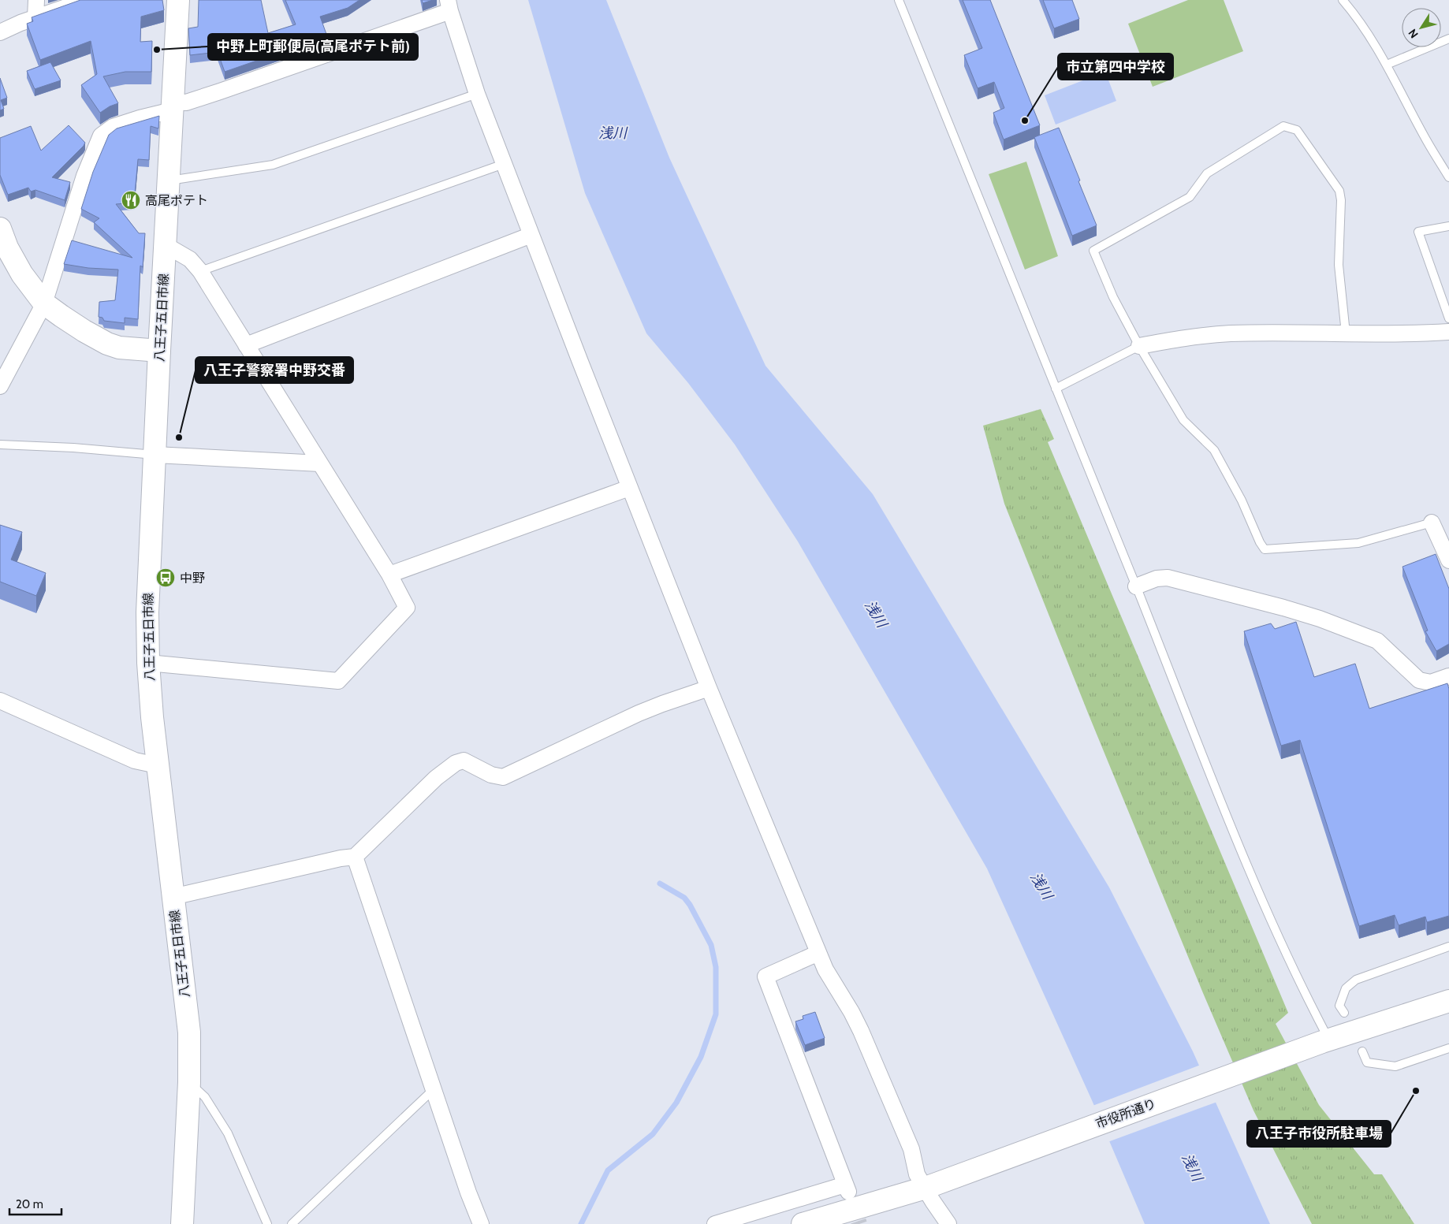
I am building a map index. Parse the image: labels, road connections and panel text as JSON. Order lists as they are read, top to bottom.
{
  "streets": {
    "main road": ["八王子五日市線", "市役所通り"]
  },
  "water": ["浅川"],
  "places": {
    "other": [
      "中野上町郵便局(高尾ポテト前)",
      "市立第四中学校",
      "八王子警察署中野交番",
      "八王子市役所駐車場"
    ],
    "restaurant": ["高尾ポテト"],
    "bus stop": ["中野"]
  },
  "scale_bar": "20 m",
  "north": "bottom left"
}
